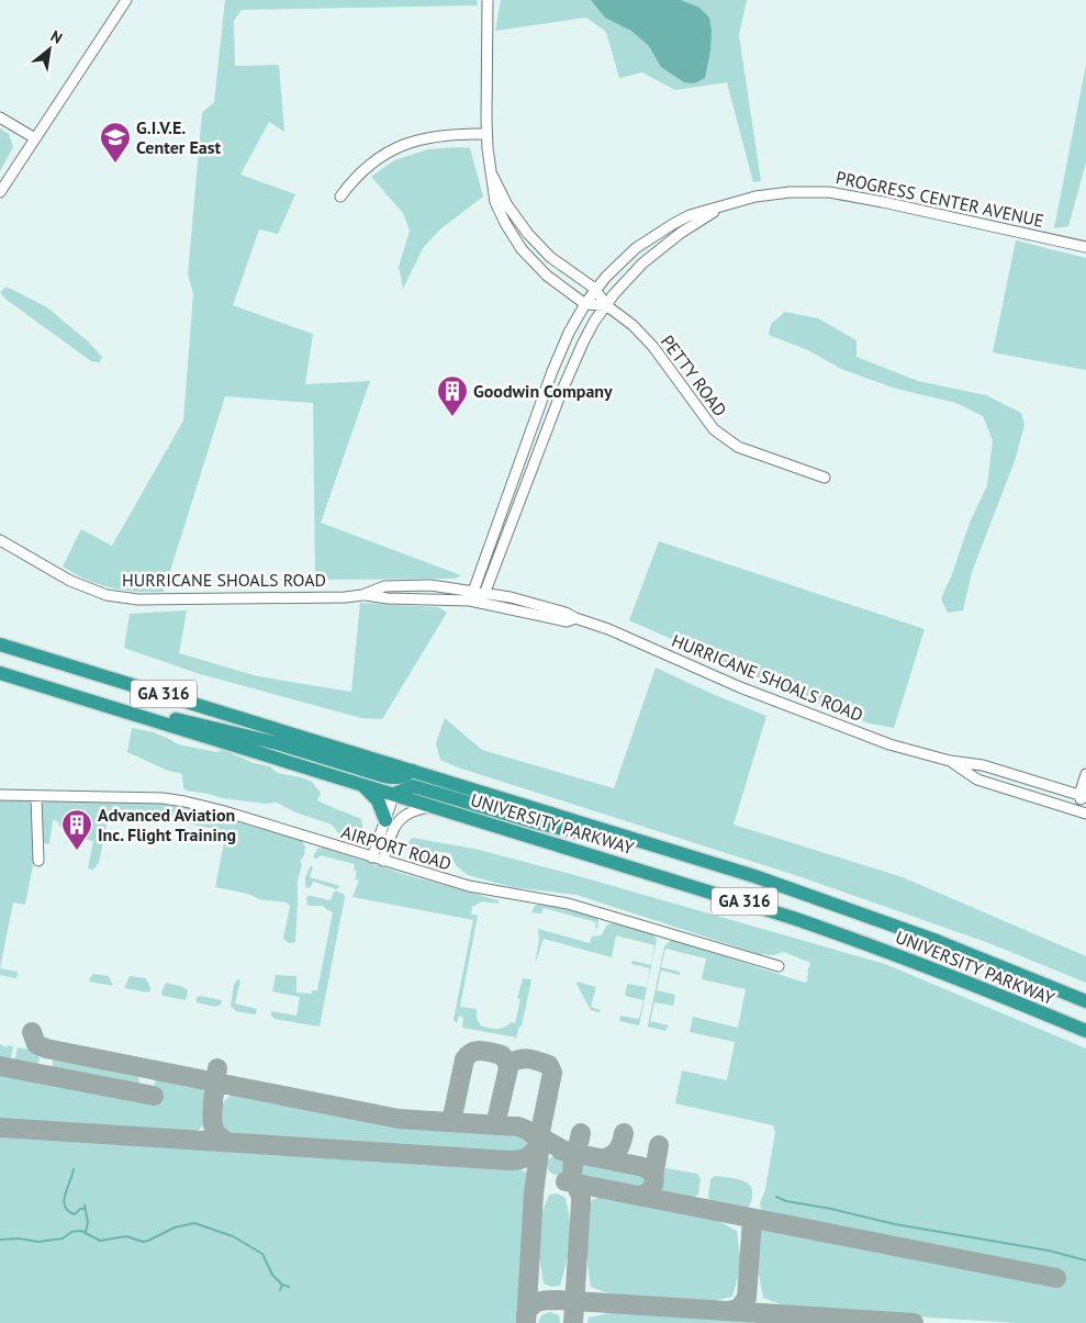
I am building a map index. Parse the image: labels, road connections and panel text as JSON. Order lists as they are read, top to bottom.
{
  "streets": {
    "highway": ["GA 316", "UNIVERSITY PARKWAY"],
    "street": [
      "PROGRESS CENTER AVENUE",
      "PETTY ROAD",
      "HURRICANE SHOALS ROAD",
      "AIRPORT ROAD"
    ]
  },
  "places": {
    "school or university": ["G.I.V.E. Center East"],
    "building": ["Goodwin Company", "Advanced Aviation Inc. Flight Training"]
  },
  "north": "top right"
}
